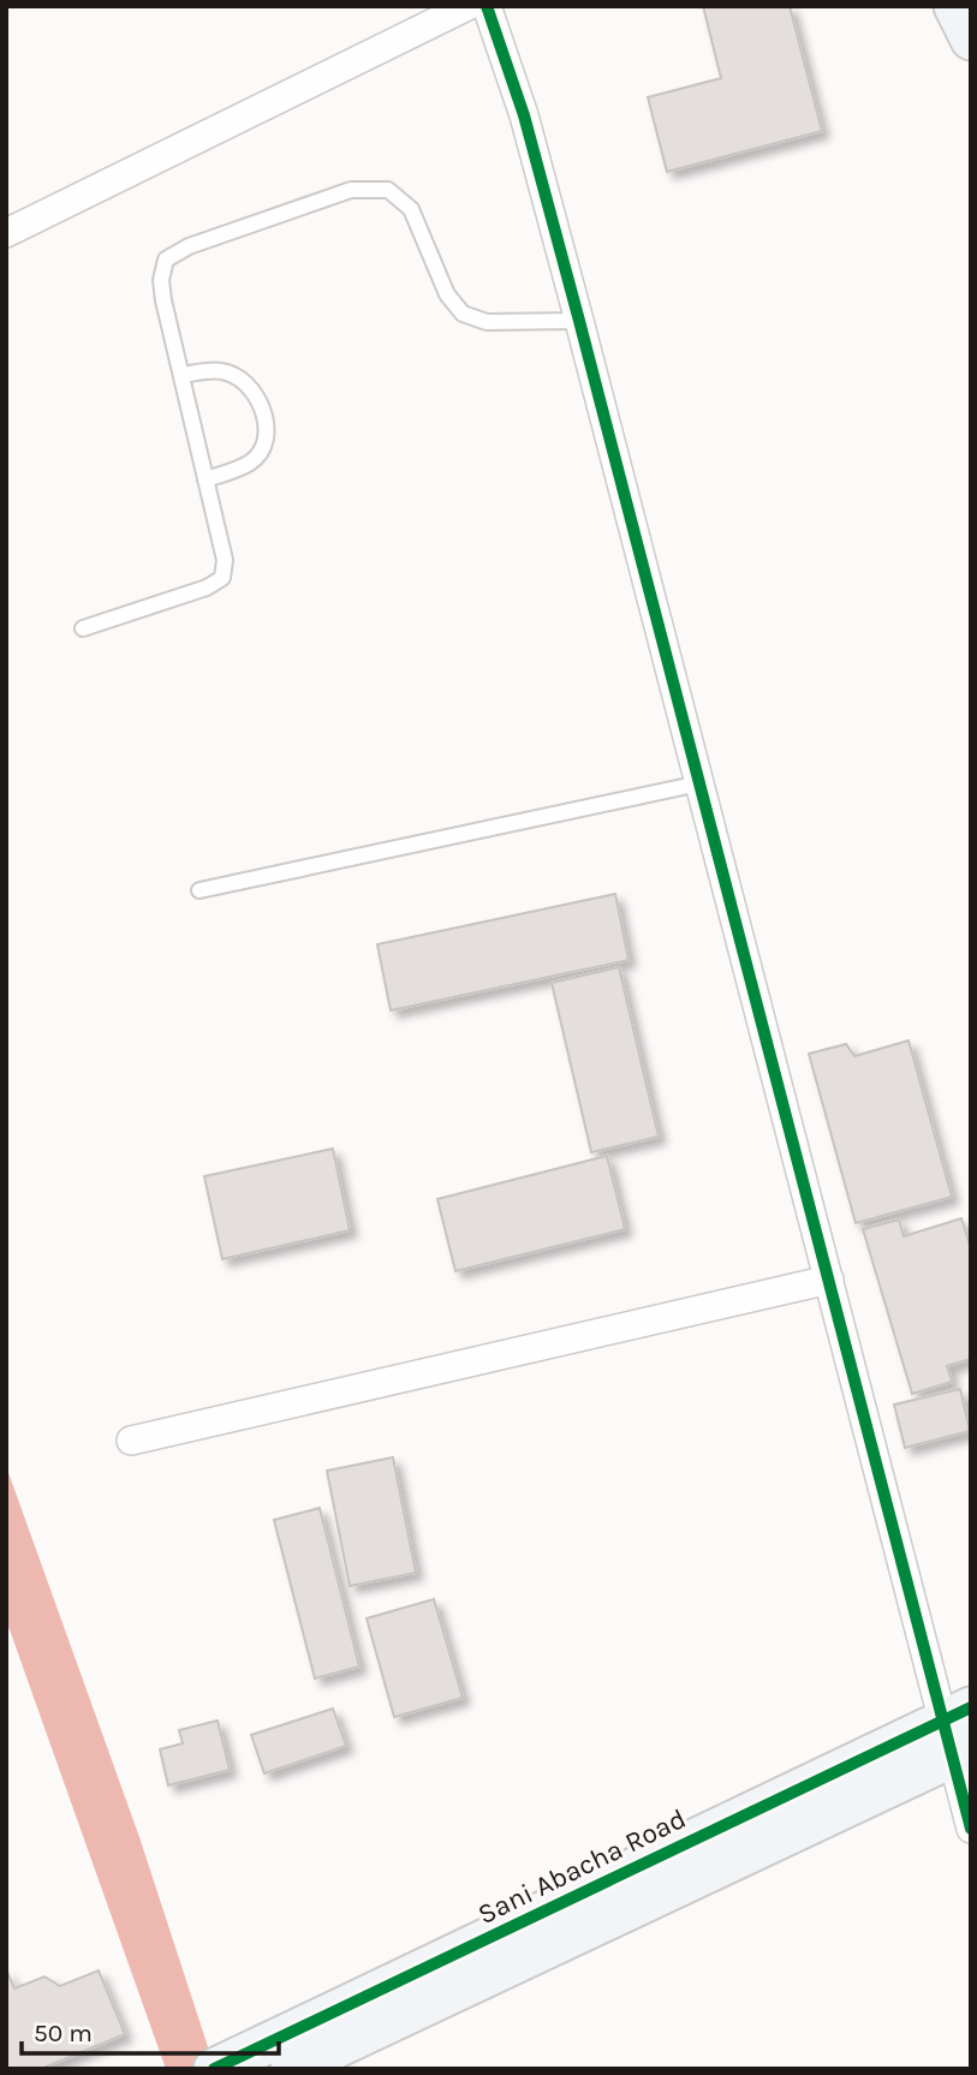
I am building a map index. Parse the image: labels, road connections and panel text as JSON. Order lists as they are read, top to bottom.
{
  "streets": {
    "street": ["Sani Abacha Road"]
  },
  "scale_bar": "50 m"
}
